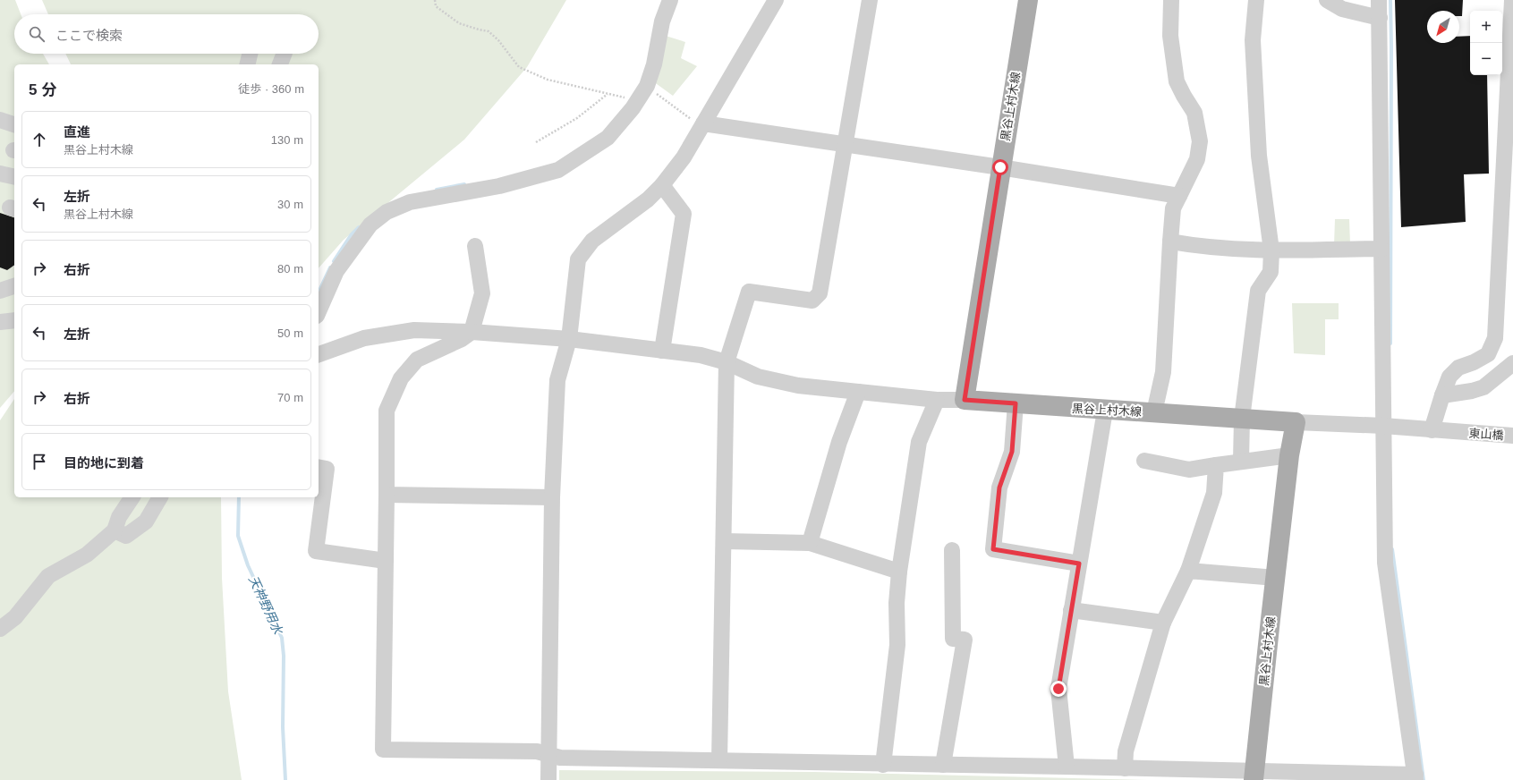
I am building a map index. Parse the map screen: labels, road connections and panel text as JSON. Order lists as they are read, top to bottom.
{
  "streets": {
    "main road": ["黒谷上村木線"],
    "street": ["東山橋"]
  },
  "crossings": [
    ["黒谷上村木線", "東山橋"]
  ],
  "water": ["天神野用水"],
  "north": "bottom left",
  "page": {
    "map_buttons": ["+", "−"],
    "search": "ここで検索",
    "heading": ["5 分", "徒歩 · 360 m"],
    "list": [
      ["直進", "黒谷上村木線", "130 m"],
      ["左折", "黒谷上村木線", "30 m"],
      ["右折", "80 m"],
      ["左折", "50 m"],
      ["右折", "70 m"],
      "目的地に到着"
    ]
  }
}
